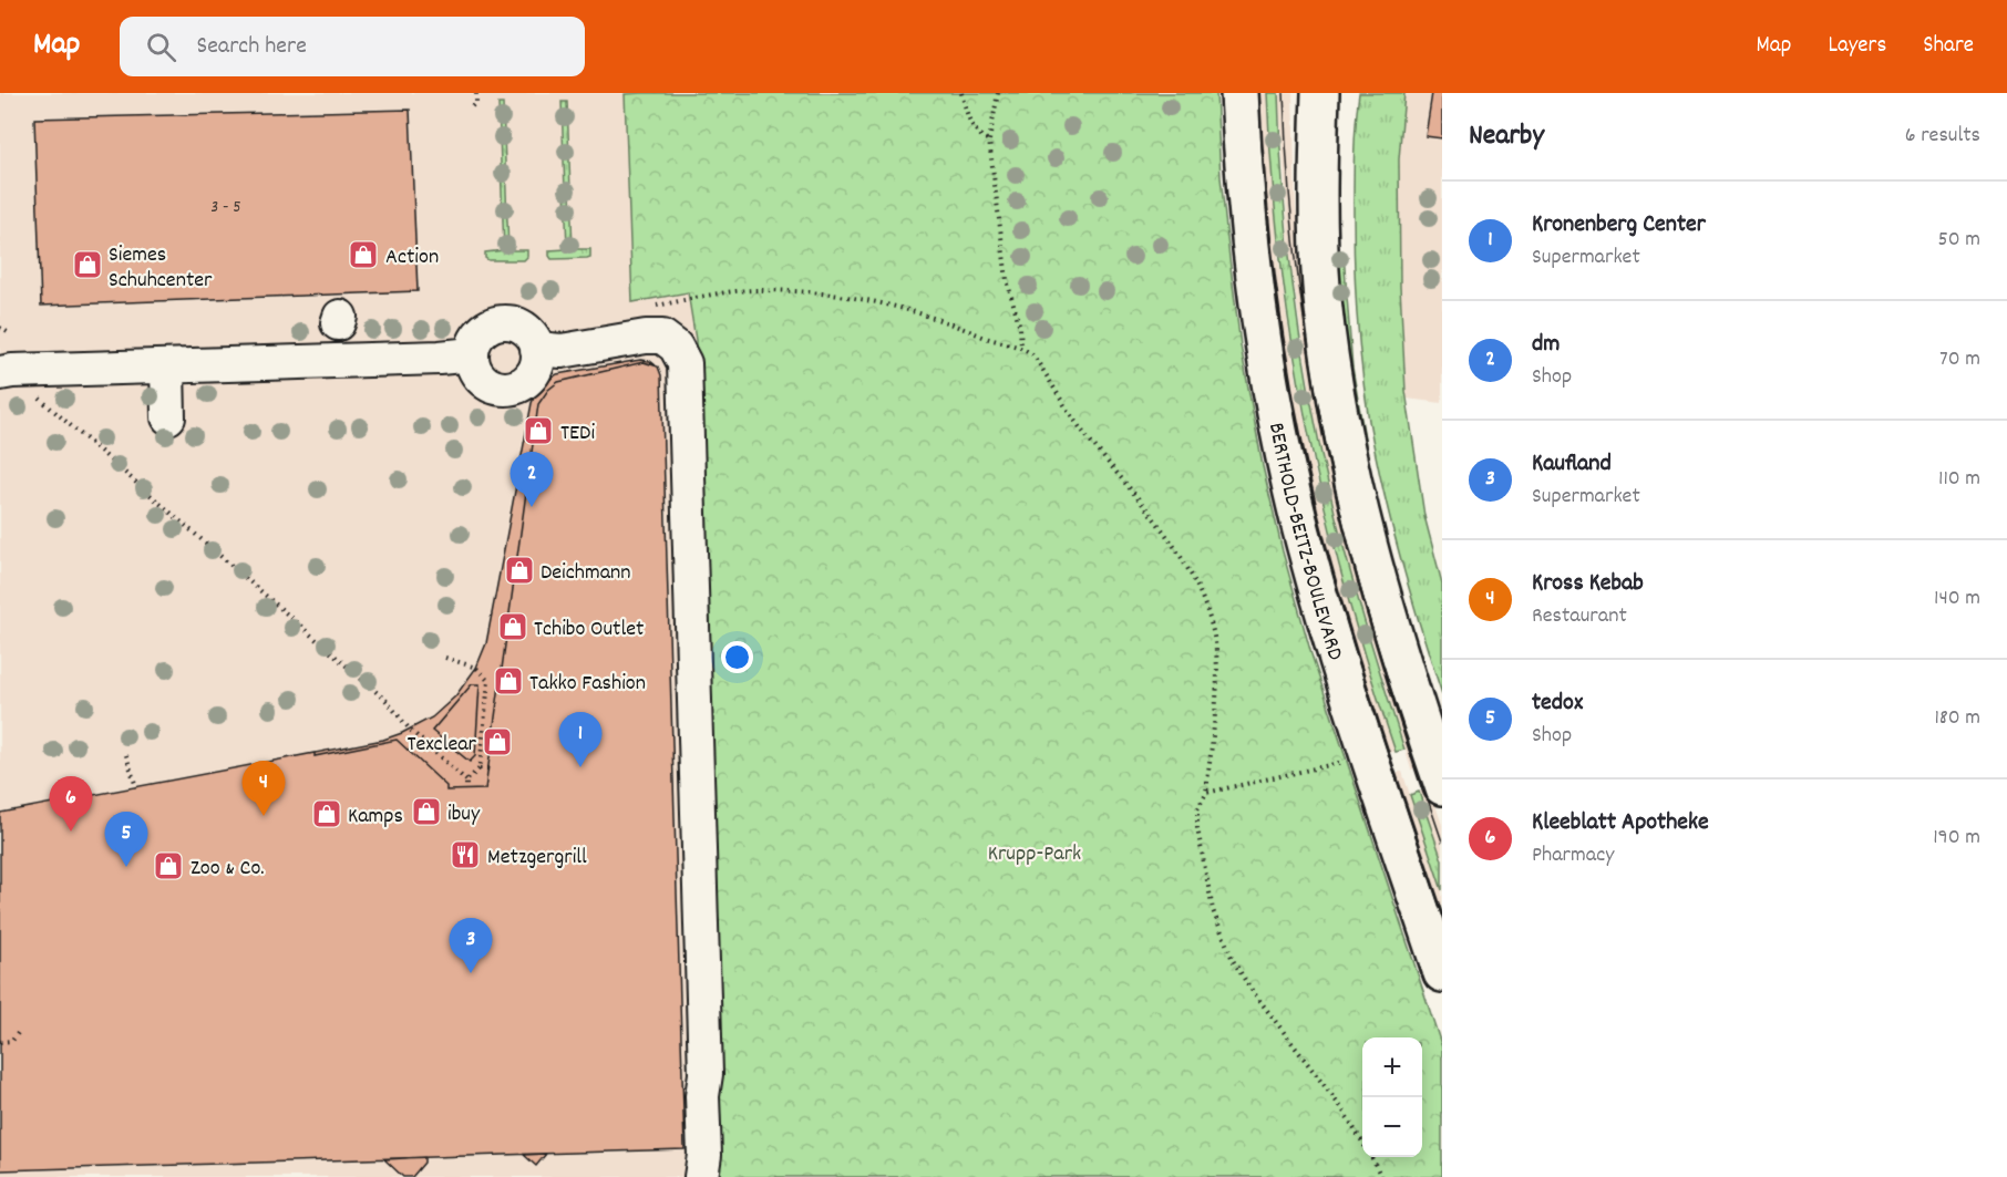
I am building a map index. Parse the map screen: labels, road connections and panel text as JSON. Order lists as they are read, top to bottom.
{
  "streets": {
    "main road": ["BERTHOLD-BEITZ-BOULEVARD"]
  },
  "parks": ["Krupp-Park"],
  "places": {
    "shop": [
      "Action",
      "Siemes Schuhcenter",
      "TEDi",
      "Deichmann",
      "Tchibo Outlet",
      "Takko Fashion",
      "Texclear",
      "ibuy",
      "Kamps",
      "Zoo & Co."
    ],
    "restaurant": ["Metzgergrill"]
  },
  "house_numbers": ["3 - 5"],
  "page": {
    "header": "Map",
    "search": "Search here",
    "nav": ["Map", "Layers", "Share"],
    "heading": ["Nearby", "6 results"],
    "list": [
      {
        "mark": "1",
        "name": "Kronenberg Center",
        "note": "Supermarket",
        "value": "50 m"
      },
      {
        "mark": "2",
        "name": "dm",
        "note": "Shop",
        "value": "70 m"
      },
      {
        "mark": "3",
        "name": "Kaufland",
        "note": "Supermarket",
        "value": "110 m"
      },
      {
        "mark": "4",
        "name": "Kross Kebab",
        "note": "Restaurant",
        "value": "140 m"
      },
      {
        "mark": "5",
        "name": "tedox",
        "note": "Shop",
        "value": "180 m"
      },
      {
        "mark": "6",
        "name": "Kleeblatt Apotheke",
        "note": "Pharmacy",
        "value": "190 m"
      }
    ],
    "pins": [
      "2",
      "1",
      "4",
      "6",
      "5",
      "3"
    ],
    "map_buttons": ["+", "−"]
  }
}
